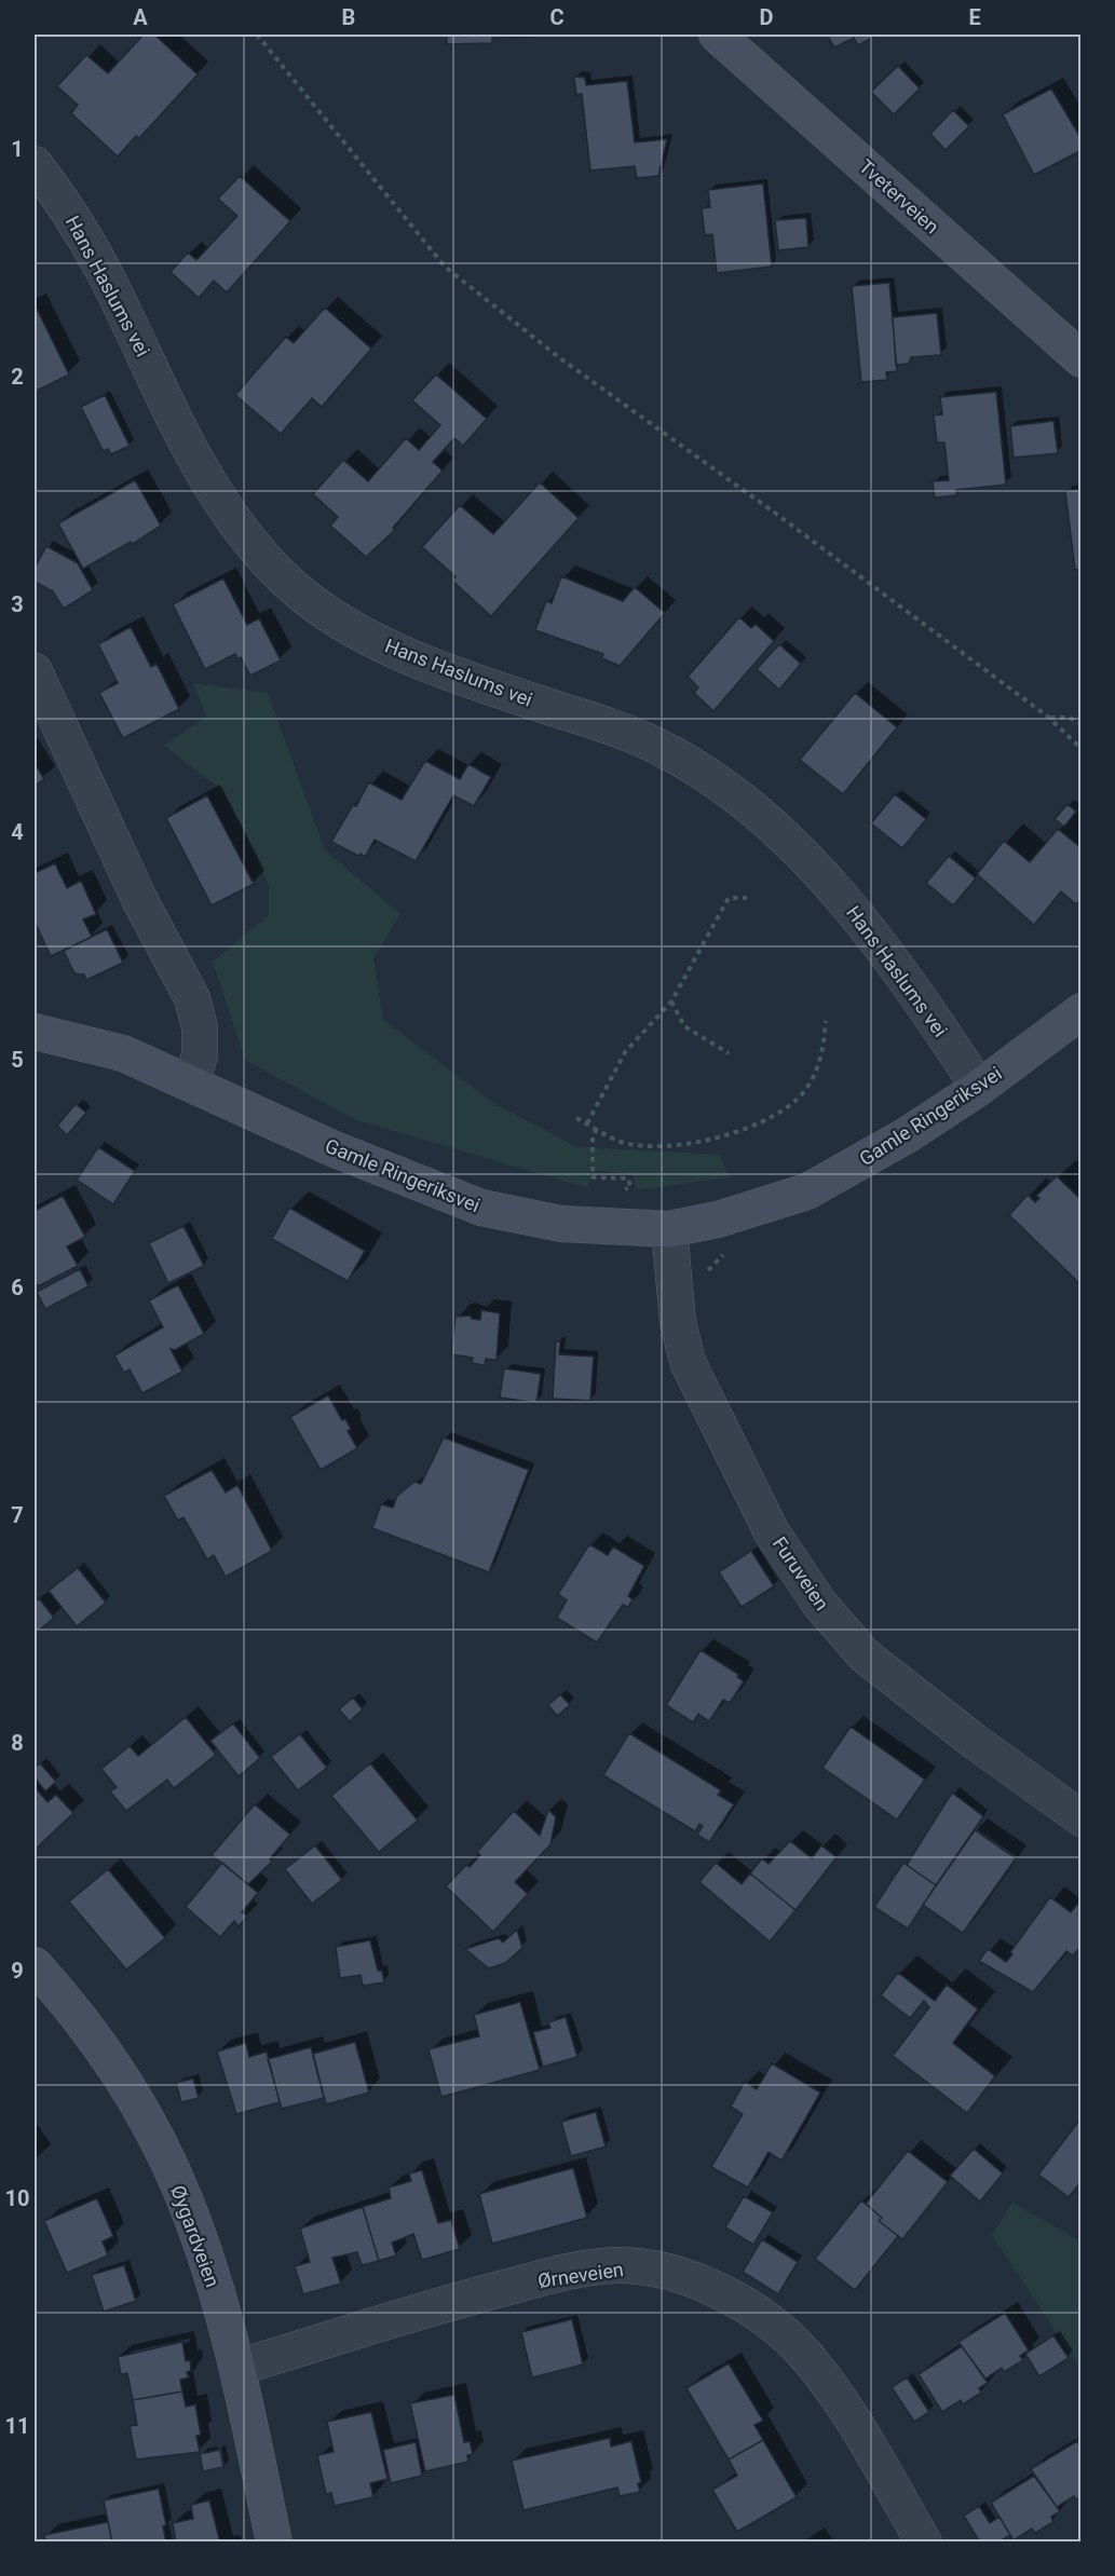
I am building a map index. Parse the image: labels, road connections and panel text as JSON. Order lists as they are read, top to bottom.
{
  "streets": {
    "main road": ["Tveterveien", "Gamle Ringeriksvei", "Øygardveien"],
    "street": ["Hans Haslums vei", "Furuveien", "Ørneveien"]
  },
  "crossings": [
    ["Hans Haslums vei", "Gamle Ringeriksvei"],
    ["Gamle Ringeriksvei", "Furuveien"],
    ["Øygardveien", "Ørneveien"]
  ],
  "grid": {
    "columns": [
      "A",
      "B",
      "C",
      "D",
      "E"
    ],
    "rows": [
      "1",
      "2",
      "3",
      "4",
      "5",
      "6",
      "7",
      "8",
      "9",
      "10",
      "11"
    ]
  }
}
